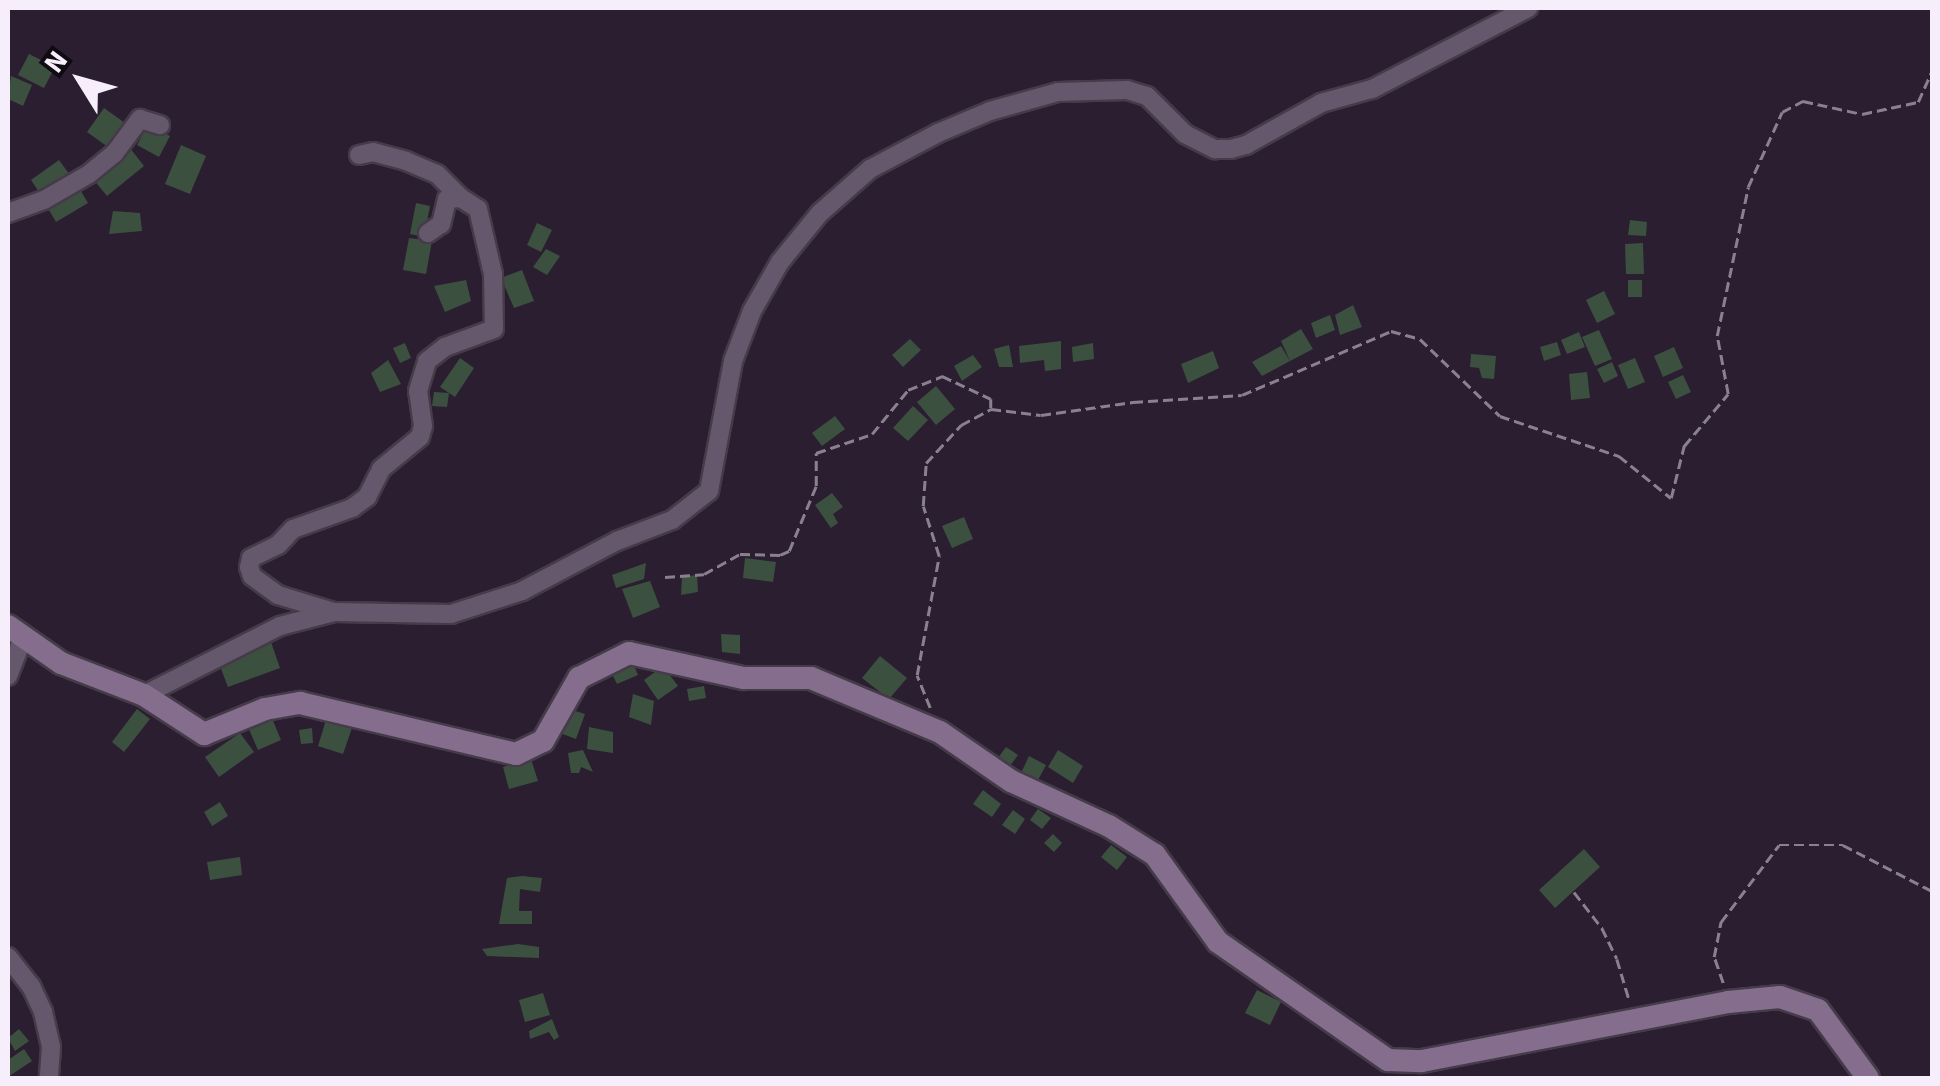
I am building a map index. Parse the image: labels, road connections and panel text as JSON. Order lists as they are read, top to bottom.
{
  "north": "top left"
}
